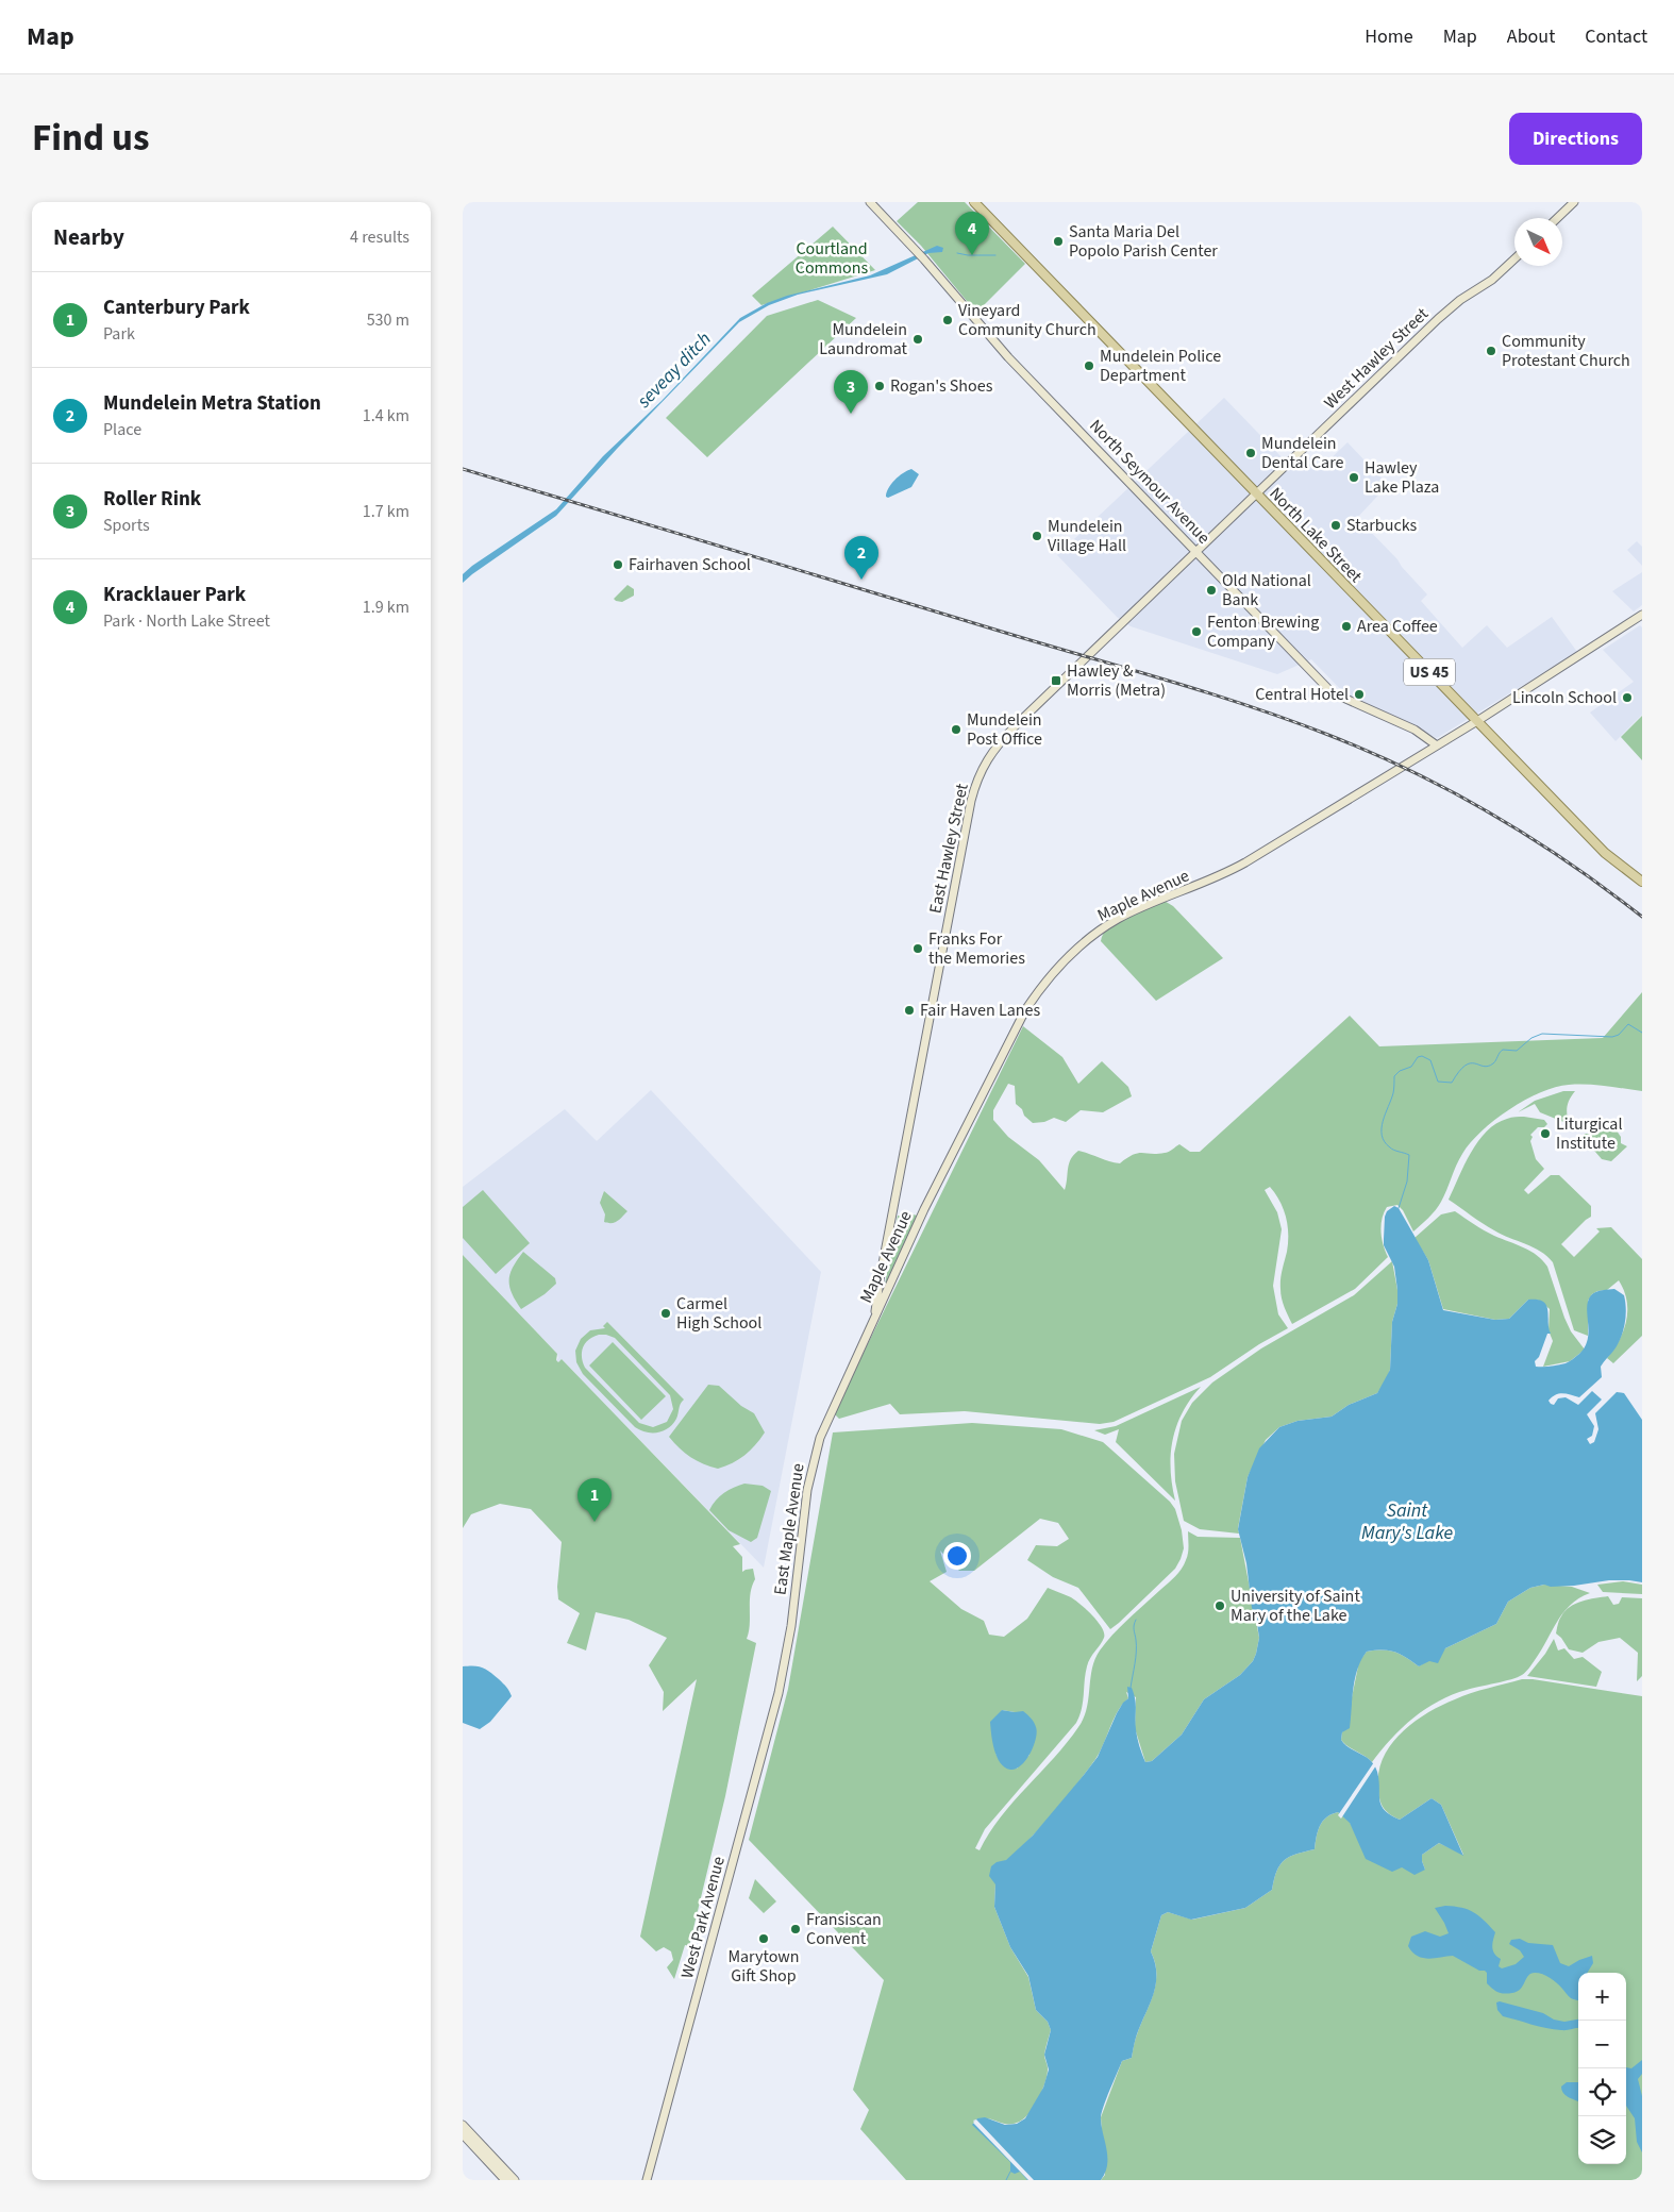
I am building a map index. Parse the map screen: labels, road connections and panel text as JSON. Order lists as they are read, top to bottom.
{
  "streets": {
    "main road": ["North Lake Street", "US 45"],
    "street": [
      "West Hawley Street",
      "North Seymour Avenue",
      "East Hawley Street",
      "Maple Avenue",
      "East Maple Avenue",
      "West Park Avenue"
    ]
  },
  "crossings": [
    ["West Hawley Street", "North Lake Street"],
    ["West Hawley Street", "East Hawley Street"],
    ["North Seymour Avenue", "East Hawley Street"],
    ["North Seymour Avenue", "Maple Avenue"],
    ["North Lake Street", "East Hawley Street"],
    ["North Lake Street", "Maple Avenue"],
    ["East Hawley Street", "Maple Avenue"],
    ["East Hawley Street", "East Maple Avenue"],
    ["Maple Avenue", "East Maple Avenue"],
    ["East Maple Avenue", "West Park Avenue"]
  ],
  "water": ["seveay ditch", "Saint Mary's Lake"],
  "parks": ["Courtland Commons"],
  "places": {
    "other": [
      "Santa Maria Del Popolo Parish Center",
      "Vineyard Community Church",
      "Mundelein Laundromat",
      "Community Protestant Church",
      "Mundelein Police Department",
      "Rogan's Shoes",
      "Mundelein Dental Care",
      "Hawley Lake Plaza",
      "Starbucks",
      "Mundelein Village Hall",
      "Fairhaven School",
      "Old National Bank",
      "Area Coffee",
      "Fenton Brewing Company",
      "Central Hotel",
      "Lincoln School",
      "Mundelein Post Office",
      "Franks For the Memories",
      "Fair Haven Lanes",
      "Liturgical Institute",
      "Carmel High School",
      "University of Saint Mary of the Lake",
      "Fransiscan Convent",
      "Marytown Gift Shop"
    ],
    "transit": ["Hawley & Morris (Metra)"]
  },
  "north": "bottom right",
  "page": {
    "header": "Map",
    "nav": [
      "Home",
      "Map",
      "About",
      "Contact"
    ],
    "title": "Find us",
    "buttons": "Directions",
    "heading": ["Nearby", "4 results"],
    "pins": [
      "4",
      "3",
      "2",
      "1"
    ],
    "list": [
      {
        "mark": "1",
        "name": "Canterbury Park",
        "note": "Park",
        "value": "530 m"
      },
      {
        "mark": "2",
        "name": "Mundelein Metra Station",
        "note": "Place",
        "value": "1.4 km"
      },
      {
        "mark": "3",
        "name": "Roller Rink",
        "note": "Sports",
        "value": "1.7 km"
      },
      {
        "mark": "4",
        "name": "Kracklauer Park",
        "note": "Park · North Lake Street",
        "value": "1.9 km"
      }
    ],
    "map_buttons": ["+", "−"]
  }
}
